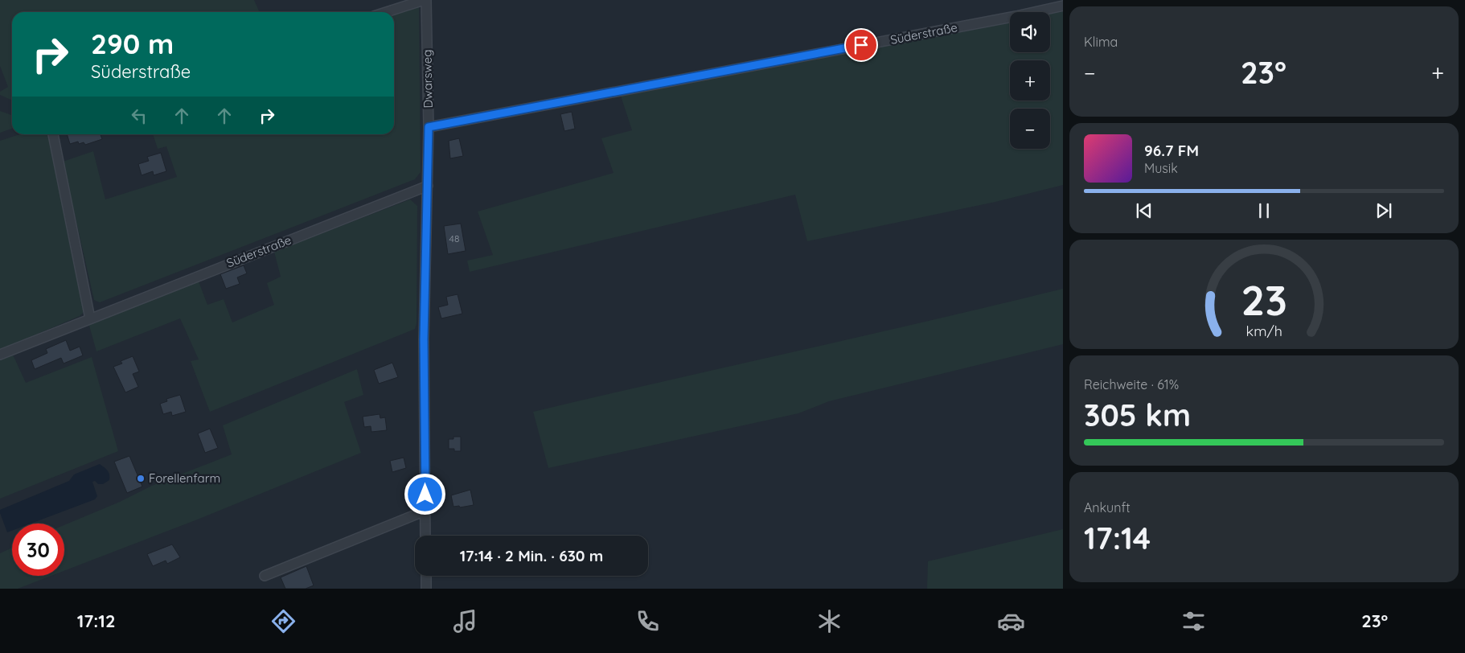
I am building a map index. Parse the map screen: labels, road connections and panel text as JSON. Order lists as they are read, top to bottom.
{
  "streets": {
    "street": ["Süderstraße", "Dwarsweg"]
  },
  "crossings": [
    ["Süderstraße", "Dwarsweg"]
  ],
  "places": ["Forellenfarm"],
  "house_numbers": ["48"],
  "page": {
    "tile": [
      "Klima",
      ["Reichweite · 61%", "305 km"],
      ["Ankunft", "17:14"]
    ],
    "map_buttons": ["+", "−"],
    "turn": ["290 m", "Süderstraße"],
    "heat": ["−", "23°", "+"],
    "song": ["96.7 FM", "Musik"],
    "limit": "30",
    "trip": "17:14 · 2 Min. · 630 m",
    "tabs": ["17:12", "23°"],
    "gauge": ["23", "km/h"]
  }
}
